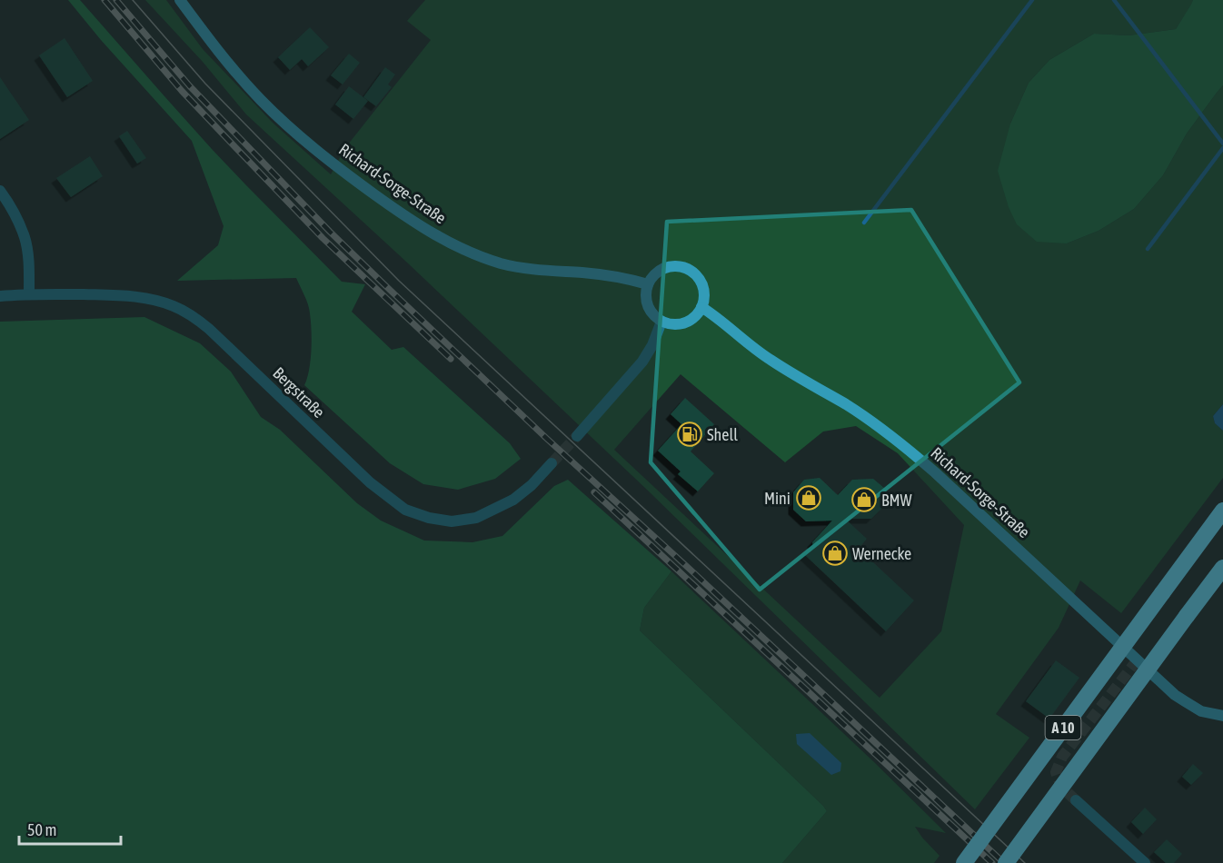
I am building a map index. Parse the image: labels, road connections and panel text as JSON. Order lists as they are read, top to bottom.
{
  "streets": {
    "highway": ["A 10"],
    "main road": ["Richard-Sorge-Straße"],
    "street": ["Bergstraße"]
  },
  "places": {
    "fuel station": ["Shell"],
    "shop": ["Mini", "BMW", "Wernecke"]
  },
  "scale_bar": "50 m"
}
